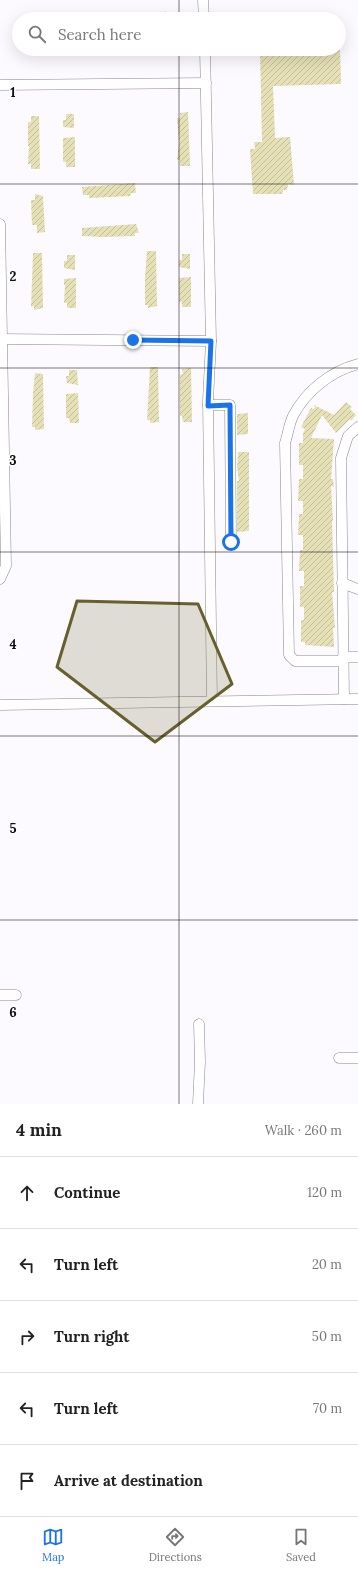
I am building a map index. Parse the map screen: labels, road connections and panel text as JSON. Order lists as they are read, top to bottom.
{
  "page": {
    "search": "Search here",
    "heading": ["4 min", "Walk · 260 m"],
    "list": [
      ["Continue", "120 m"],
      ["Turn left", "20 m"],
      ["Turn right", "50 m"],
      ["Turn left", "70 m"],
      "Arrive at destination"
    ],
    "nav": ["Map", "Directions", "Saved"]
  },
  "grid": {
    "rows": [
      "1",
      "2",
      "3",
      "4",
      "5",
      "6"
    ]
  }
}
